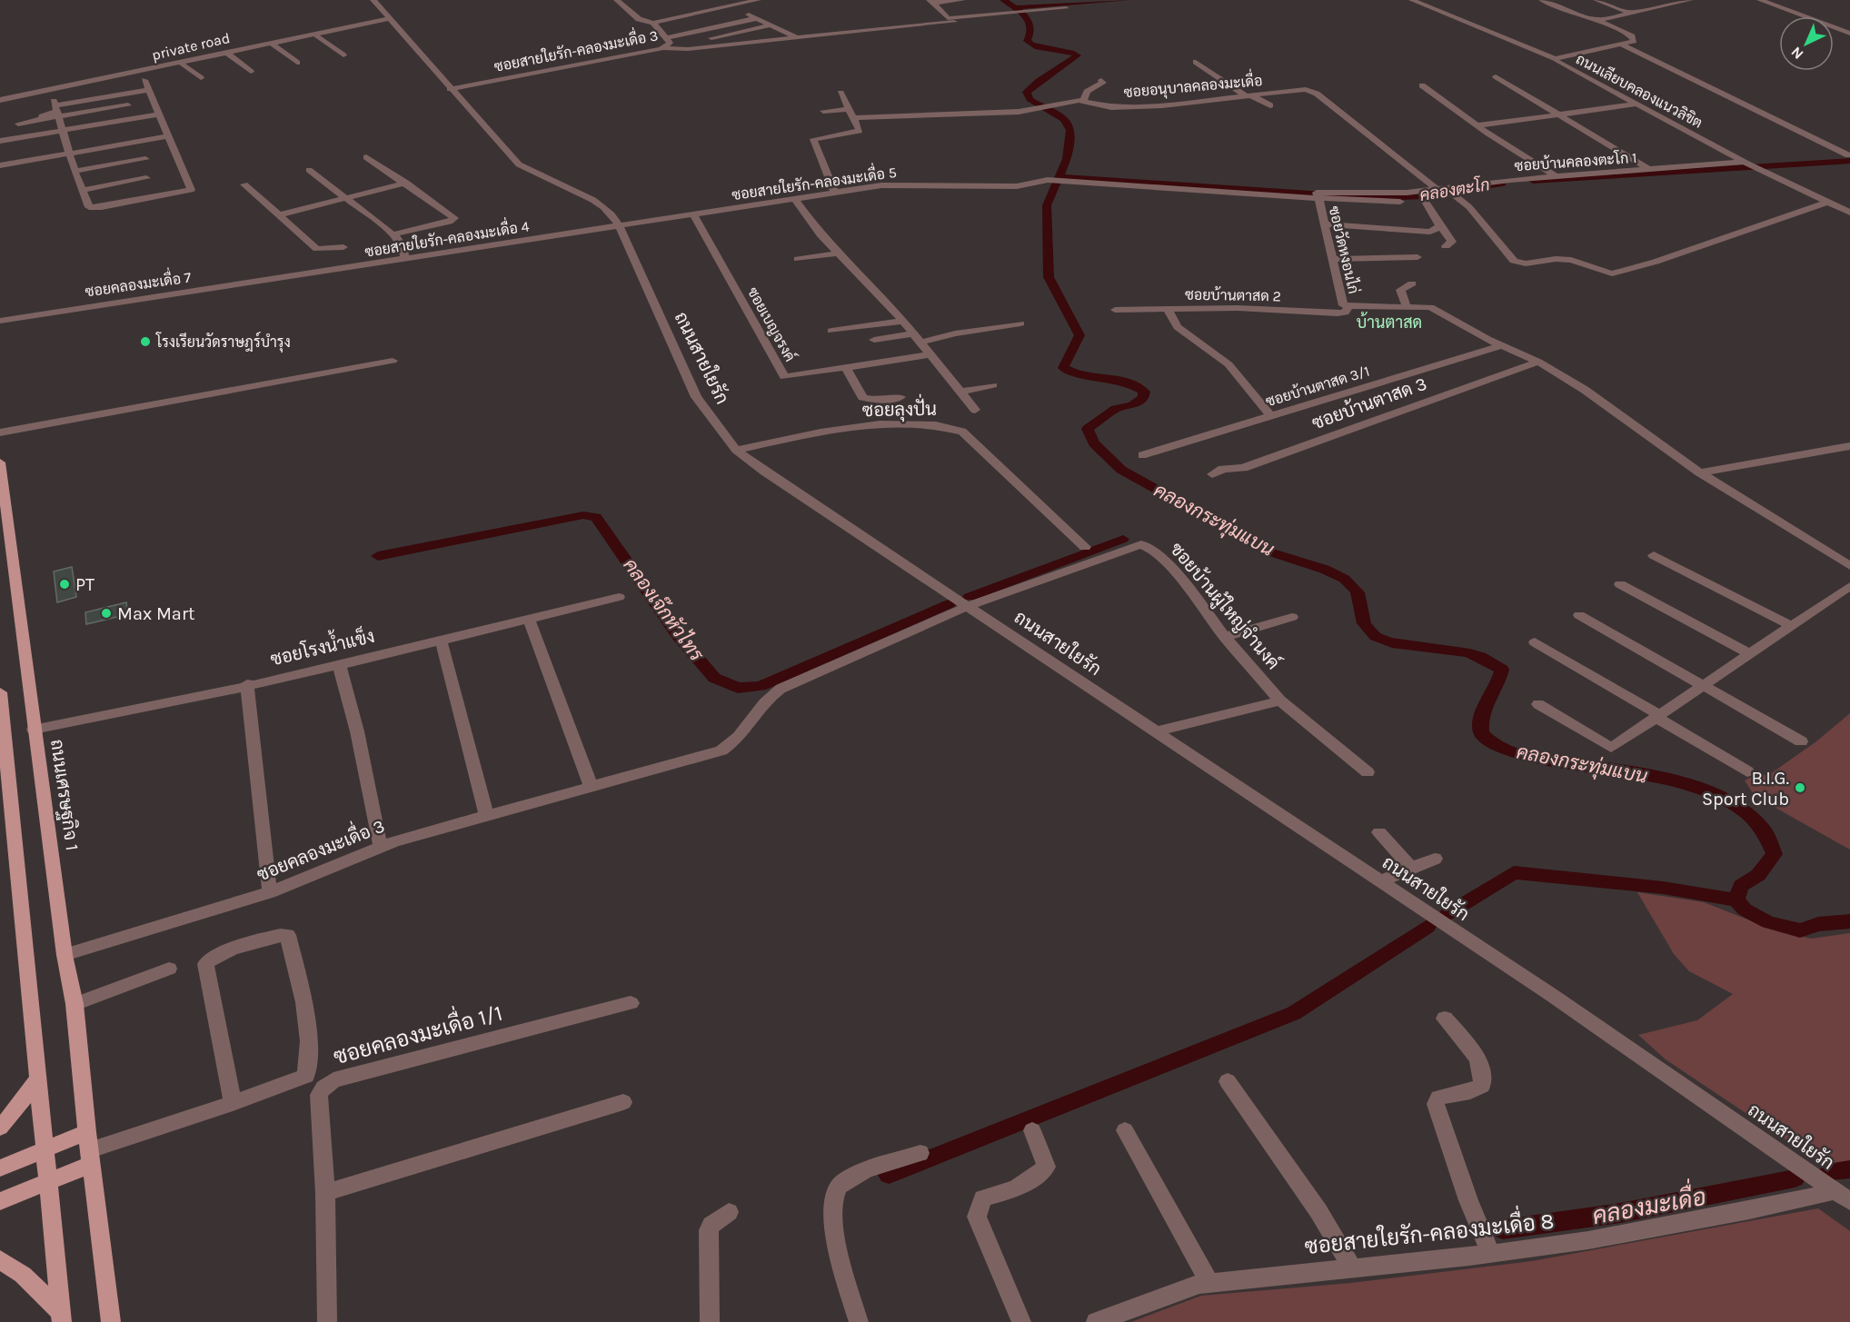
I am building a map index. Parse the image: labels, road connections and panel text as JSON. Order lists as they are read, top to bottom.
{
  "streets": {
    "main road": ["ถนนเศรษฐกิจ 1"],
    "street": [
      "private road",
      "ซอยสายใยรัก-คลองมะเดื่อ 3",
      "ซอยอนุบาลคลองมะเดื่อ",
      "ถนนเลียบคลองแนวลิขิต",
      "ซอยบ้านคลองตะโก 1",
      "ซอยสายใยรัก-คลองมะเดื่อ 5",
      "ซอยสายใยรัก-คลองมะเดื่อ 4",
      "ซอยวัดหงอนไก่",
      "ซอยคลองมะเดื่อ 7",
      "ซอยบ้านตาสด 2",
      "ซอยเบญจรงค์",
      "ถนนสายใยรัก",
      "ซอยบ้านตาสด 3/1",
      "ซอยบ้านตาสด 3",
      "ซอยลุงปั่น",
      "ซอยบ้านผู้ใหญ่จำนงค์",
      "ซอยโรงน้ำแข็ง",
      "ซอยคลองมะเดื่อ 3",
      "ซอยคลองมะเดื่อ 1/1",
      "ซอยสายใยรัก-คลองมะเดื่อ 8"
    ]
  },
  "crossings": [
    ["private road", "ถนนสายใยรัก"],
    ["ซอยสายใยรัก-คลองมะเดื่อ 3", "ถนนสายใยรัก"],
    ["ซอยอนุบาลคลองมะเดื่อ", "ถนนเลียบคลองแนวลิขิต"],
    ["ซอยอนุบาลคลองมะเดื่อ", "ซอยบ้านคลองตะโก 1"],
    ["ถนนเลียบคลองแนวลิขิต", "ซอยบ้านคลองตะโก 1"],
    ["ซอยบ้านคลองตะโก 1", "ซอยวัดหงอนไก่"],
    ["ซอยสายใยรัก-คลองมะเดื่อ 5", "ซอยสายใยรัก-คลองมะเดื่อ 4"],
    ["ซอยสายใยรัก-คลองมะเดื่อ 5", "ซอยวัดหงอนไก่"],
    ["ซอยสายใยรัก-คลองมะเดื่อ 5", "ซอยเบญจรงค์"],
    ["ซอยสายใยรัก-คลองมะเดื่อ 5", "ถนนสายใยรัก"],
    ["ซอยสายใยรัก-คลองมะเดื่อ 4", "ซอยคลองมะเดื่อ 7"],
    ["ซอยสายใยรัก-คลองมะเดื่อ 4", "ถนนสายใยรัก"],
    ["ซอยวัดหงอนไก่", "ซอยบ้านตาสด 2"],
    ["ซอยวัดหงอนไก่", "ซอยบ้านตาสด 3/1"],
    ["ซอยวัดหงอนไก่", "ซอยบ้านตาสด 3"],
    ["ถนนสายใยรัก", "ซอยลุงปั่น"],
    ["ถนนสายใยรัก", "ซอยบ้านผู้ใหญ่จำนงค์"],
    ["ถนนสายใยรัก", "ซอยคลองมะเดื่อ 3"],
    ["ถนนสายใยรัก", "ซอยสายใยรัก-คลองมะเดื่อ 8"],
    ["ซอยบ้านผู้ใหญ่จำนงค์", "ซอยคลองมะเดื่อ 3"],
    ["ซอยโรงน้ำแข็ง", "ถนนเศรษฐกิจ 1"],
    ["ถนนเศรษฐกิจ 1", "ซอยคลองมะเดื่อ 3"]
  ],
  "districts": ["บ้านตาสด"],
  "water": [
    "คลองตะโก",
    "คลองกระทุ่มแบน",
    "คลองเจ๊กหัวไทร",
    "คลองมะเดื่อ"
  ],
  "places": [
    "โรงเรียนวัดราษฎร์บํารุง",
    "PT",
    "Max Mart",
    "B.I.G. Sport Club"
  ],
  "north": "bottom left"
}
